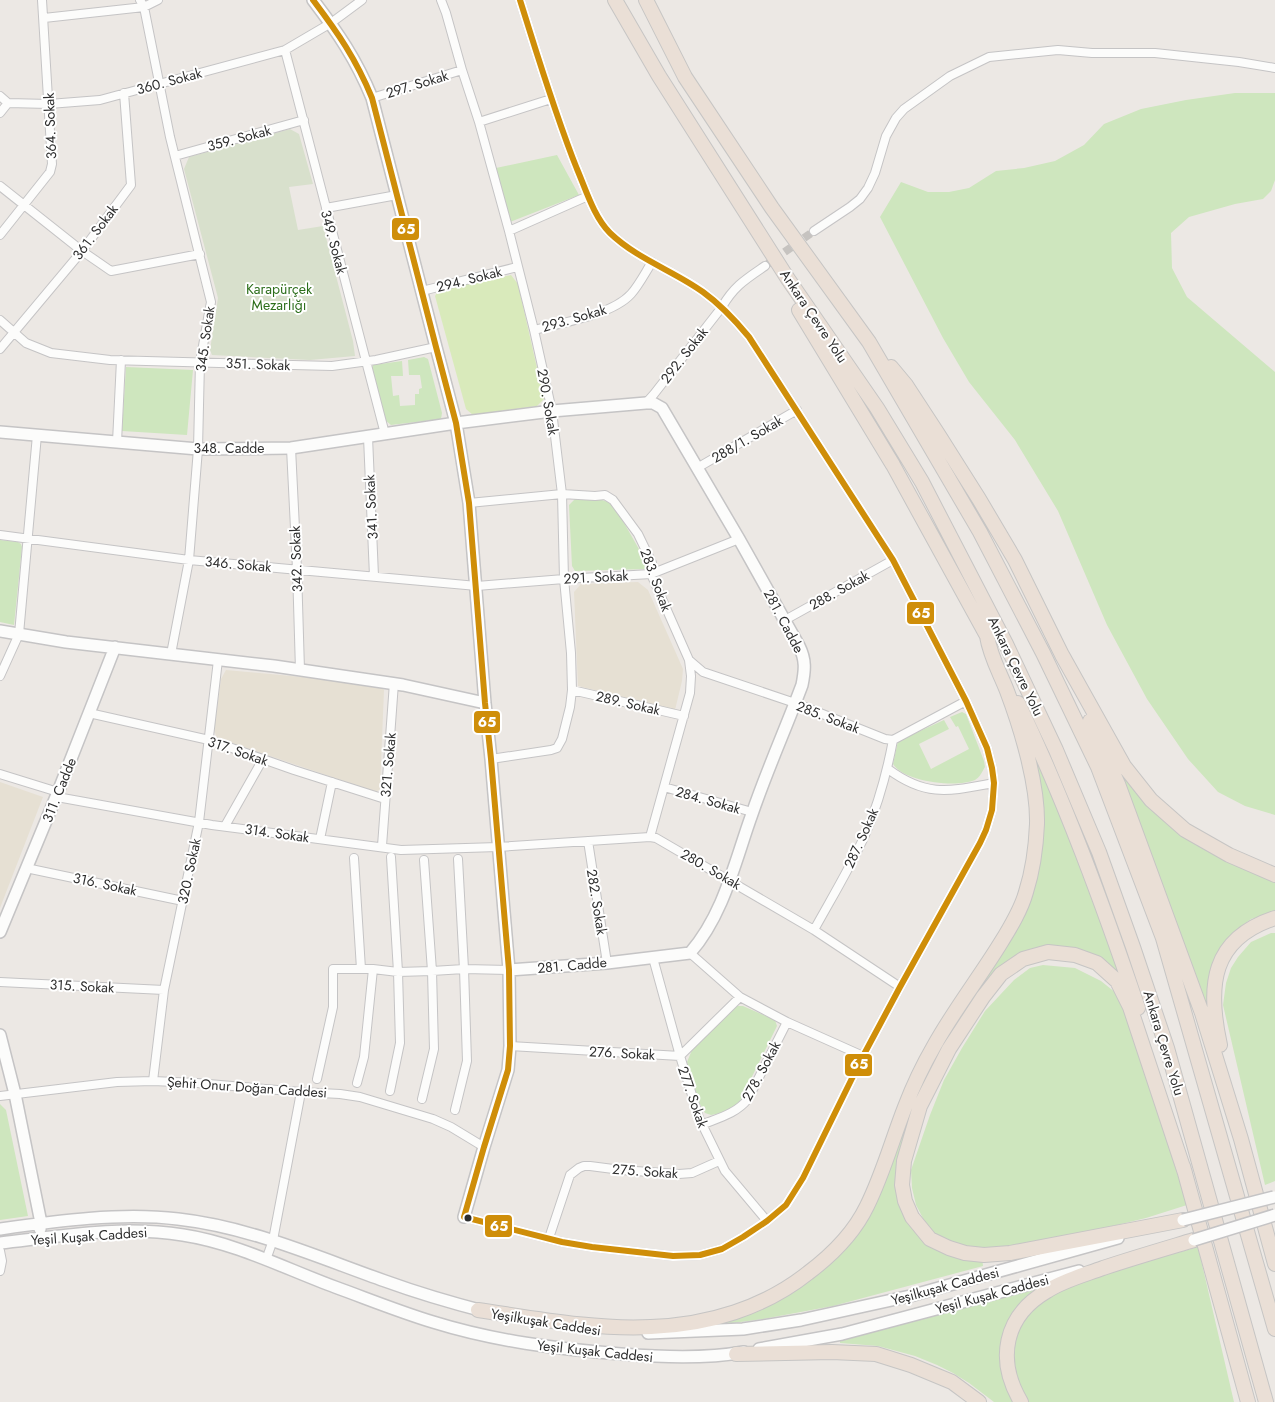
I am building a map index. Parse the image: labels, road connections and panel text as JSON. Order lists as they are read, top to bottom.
{
  "streets": {
    "highway": ["Ankara Çevre Yolu"],
    "street": [
      "360. Sokak",
      "297. Sokak",
      "364. Sokak",
      "359. Sokak",
      "361. Sokak",
      "349. Sokak",
      "294. Sokak",
      "293. Sokak",
      "345. Sokak",
      "292. Sokak",
      "351. Sokak",
      "290. Sokak",
      "288/1. Sokak",
      "348. Cadde",
      "341. Sokak",
      "342. Sokak",
      "346. Sokak",
      "291. Sokak",
      "283. Sokak",
      "288. Sokak",
      "281. Cadde",
      "289. Sokak",
      "285. Sokak",
      "317. Sokak",
      "321. Sokak",
      "311. Cadde",
      "284. Sokak",
      "314. Sokak",
      "287. Sokak",
      "280. Sokak",
      "320. Sokak",
      "316. Sokak",
      "282. Sokak",
      "315. Sokak",
      "276. Sokak",
      "278. Sokak",
      "Şehit Onur Doğan Caddesi",
      "277. Sokak",
      "275. Sokak",
      "Yeşil Kuşak Caddesi",
      "Yeşilkuşak Caddesi"
    ]
  },
  "crossings": [
    ["360. Sokak", "364. Sokak"],
    ["360. Sokak", "361. Sokak"],
    ["360. Sokak", "349. Sokak"],
    ["360. Sokak", "345. Sokak"],
    ["297. Sokak", "290. Sokak"],
    ["359. Sokak", "349. Sokak"],
    ["359. Sokak", "345. Sokak"],
    ["361. Sokak", "351. Sokak"],
    ["349. Sokak", "351. Sokak"],
    ["349. Sokak", "348. Cadde"],
    ["294. Sokak", "290. Sokak"],
    ["293. Sokak", "290. Sokak"],
    ["345. Sokak", "351. Sokak"],
    ["345. Sokak", "348. Cadde"],
    ["345. Sokak", "346. Sokak"],
    ["292. Sokak", "281. Cadde"],
    ["290. Sokak", "291. Sokak"],
    ["290. Sokak", "283. Sokak"],
    ["290. Sokak", "289. Sokak"],
    ["288/1. Sokak", "281. Cadde"],
    ["348. Cadde", "341. Sokak"],
    ["348. Cadde", "342. Sokak"],
    ["341. Sokak", "346. Sokak"],
    ["342. Sokak", "346. Sokak"],
    ["346. Sokak", "291. Sokak"],
    ["291. Sokak", "283. Sokak"],
    ["291. Sokak", "281. Cadde"],
    ["283. Sokak", "289. Sokak"],
    ["283. Sokak", "285. Sokak"],
    ["283. Sokak", "284. Sokak"],
    ["283. Sokak", "280. Sokak"],
    ["288. Sokak", "281. Cadde"],
    ["281. Cadde", "285. Sokak"],
    ["281. Cadde", "284. Sokak"],
    ["281. Cadde", "280. Sokak"],
    ["281. Cadde", "282. Sokak"],
    ["281. Cadde", "277. Sokak"],
    ["285. Sokak", "287. Sokak"],
    ["317. Sokak", "321. Sokak"],
    ["317. Sokak", "311. Cadde"],
    ["317. Sokak", "320. Sokak"],
    ["321. Sokak", "314. Sokak"],
    ["311. Cadde", "314. Sokak"],
    ["311. Cadde", "316. Sokak"],
    ["314. Sokak", "280. Sokak"],
    ["314. Sokak", "320. Sokak"],
    ["287. Sokak", "280. Sokak"],
    ["280. Sokak", "282. Sokak"],
    ["320. Sokak", "316. Sokak"],
    ["320. Sokak", "315. Sokak"],
    ["320. Sokak", "Şehit Onur Doğan Caddesi"],
    ["276. Sokak", "277. Sokak"],
    ["278. Sokak", "277. Sokak"],
    ["277. Sokak", "275. Sokak"]
  ],
  "parks": ["Karapürçek Mezarlığı"],
  "lines": ["transit line 65"]
}
